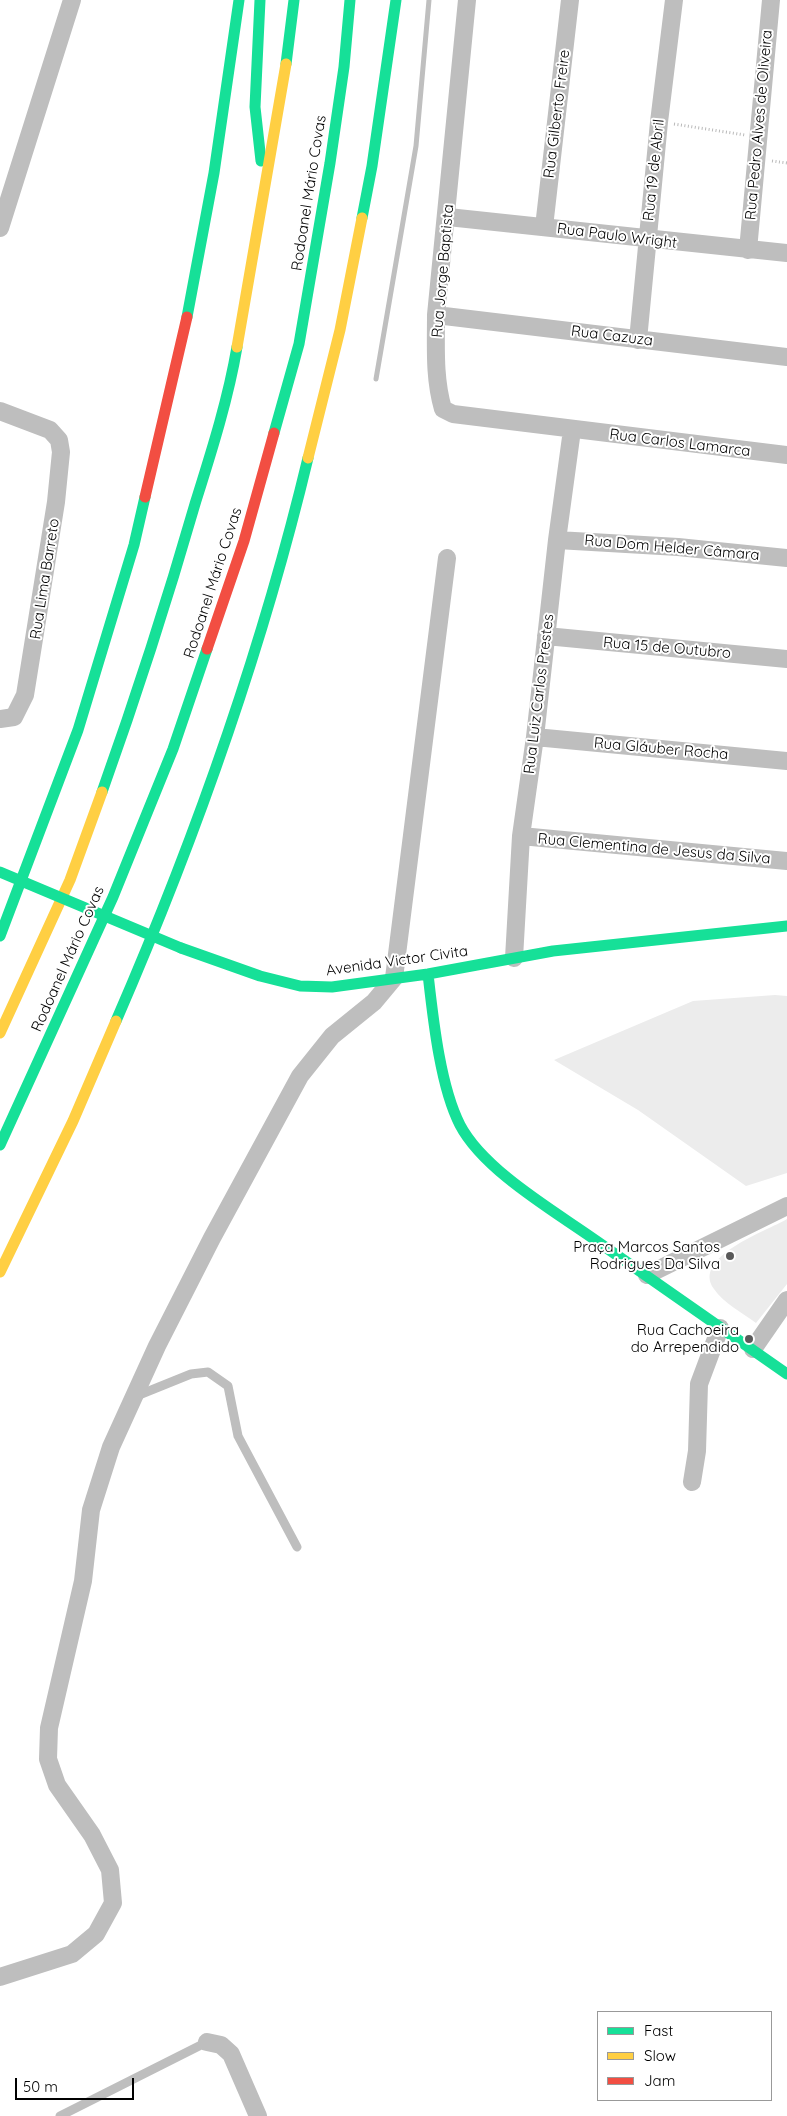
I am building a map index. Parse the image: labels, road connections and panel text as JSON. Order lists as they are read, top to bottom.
{
  "streets": {
    "main road": ["Rodoanel Mário Covas", "Avenida Victor Civita"],
    "street": [
      "Rua Gilberto Freire",
      "Rua Pedro Alves de Oliveira",
      "Rua 19 de Abril",
      "Rua Paulo Wright",
      "Rua Jorge Baptista",
      "Rua Cazuza",
      "Rua Carlos Lamarca",
      "Rua Dom Helder Câmara",
      "Rua Lima Barreto",
      "Rua 15 de Outubro",
      "Rua Luiz Carlos Prestes",
      "Rua Gláuber Rocha",
      "Rua Clementina de Jesus da Silva"
    ]
  },
  "crossings": [
    ["Rua Gilberto Freire", "Rua Paulo Wright"],
    ["Rua Pedro Alves de Oliveira", "Rua Paulo Wright"],
    ["Rua 19 de Abril", "Rua Paulo Wright"],
    ["Rua 19 de Abril", "Rua Cazuza"],
    ["Rua Paulo Wright", "Rua Jorge Baptista"],
    ["Rua Jorge Baptista", "Rua Cazuza"],
    ["Rua Jorge Baptista", "Rua Carlos Lamarca"],
    ["Rua Jorge Baptista", "Rua Luiz Carlos Prestes"],
    ["Rua Carlos Lamarca", "Rua Luiz Carlos Prestes"],
    ["Rua Dom Helder Câmara", "Rua Luiz Carlos Prestes"],
    ["Rua 15 de Outubro", "Rua Luiz Carlos Prestes"],
    ["Rua Luiz Carlos Prestes", "Rua Gláuber Rocha"],
    ["Rua Luiz Carlos Prestes", "Rua Clementina de Jesus da Silva"],
    ["Rua Luiz Carlos Prestes", "Avenida Victor Civita"]
  ],
  "places": ["Praça Marcos Santos Rodrigues Da Silva", "Rua Cachoeira do Arrependido"],
  "legend": ["Fast", "Slow", "Jam"],
  "scale_bar": "50 m"
}
